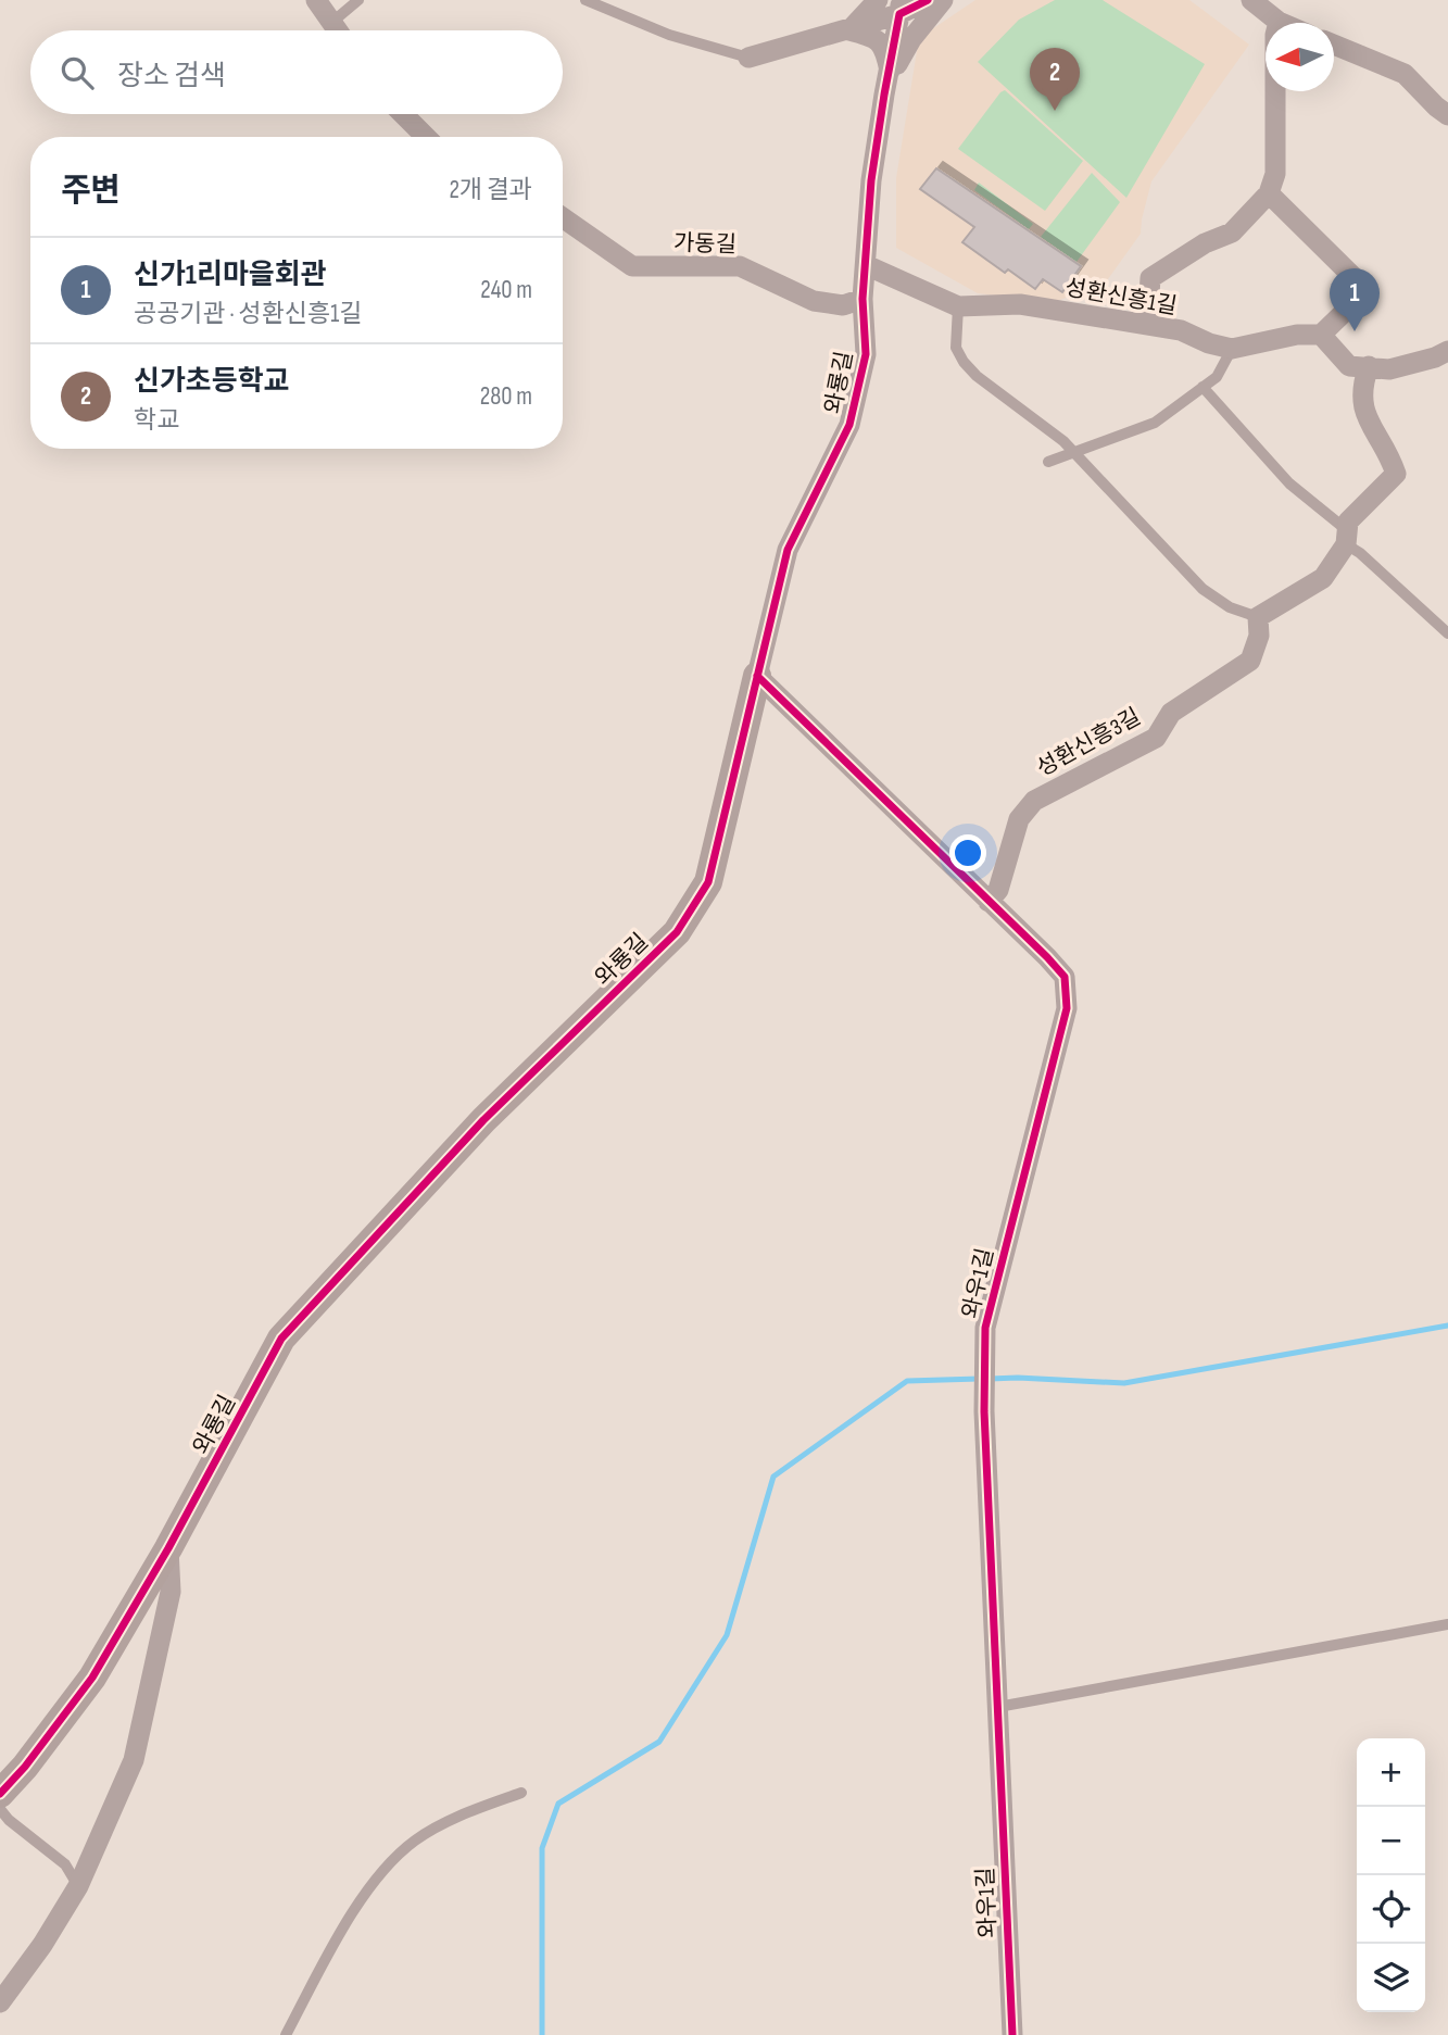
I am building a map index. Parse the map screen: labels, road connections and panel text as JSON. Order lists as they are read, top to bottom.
{
  "streets": {
    "street": [
      "가동길",
      "성환신흥1길",
      "와룡길",
      "성환신흥3길",
      "와우1길"
    ]
  },
  "crossings": [
    ["가동길", "와룡길"],
    ["성환신흥1길", "와룡길"],
    ["와룡길", "와우1길"],
    ["성환신흥3길", "와우1길"]
  ],
  "north": "left",
  "page": {
    "search": "장소 검색",
    "pins": ["2", "1"],
    "heading": ["주변", "2개 결과"],
    "list": [
      {
        "mark": "1",
        "name": "신가1리마을회관",
        "note": "공공기관 · 성환신흥1길",
        "value": "240 m"
      },
      {
        "mark": "2",
        "name": "신가초등학교",
        "note": "학교",
        "value": "280 m"
      }
    ],
    "map_buttons": ["+", "−"]
  }
}
